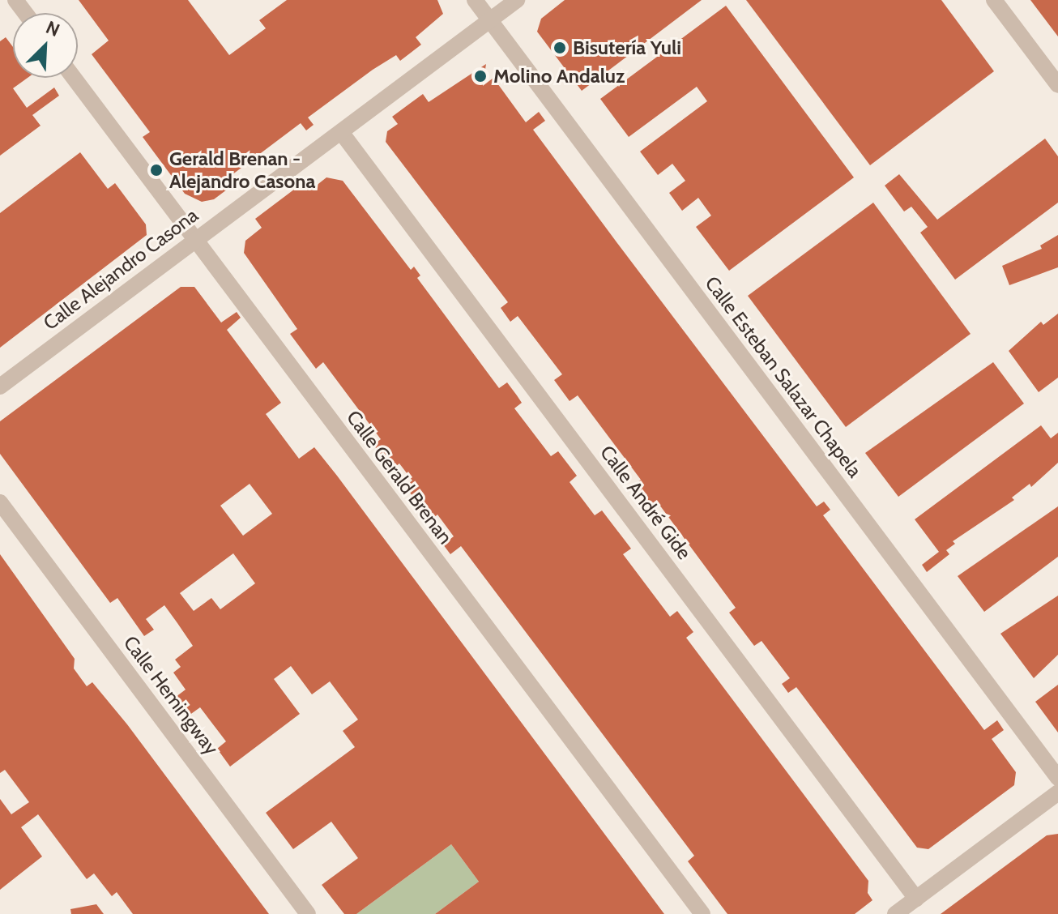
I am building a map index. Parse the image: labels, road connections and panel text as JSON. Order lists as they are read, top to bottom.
{
  "streets": {
    "street": [
      "Calle Alejandro Casona",
      "Calle Esteban Salazar Chapela",
      "Calle Gerald Brenan",
      "Calle André Gide",
      "Calle Hemingway"
    ]
  },
  "crossings": [
    ["Calle Alejandro Casona", "Calle Esteban Salazar Chapela"],
    ["Calle Alejandro Casona", "Calle Gerald Brenan"],
    ["Calle Alejandro Casona", "Calle André Gide"]
  ],
  "places": ["Bisutería Yuli", "Molino Andaluz", "Gerald Brenan - Alejandro Casona"],
  "north": "top right"
}
